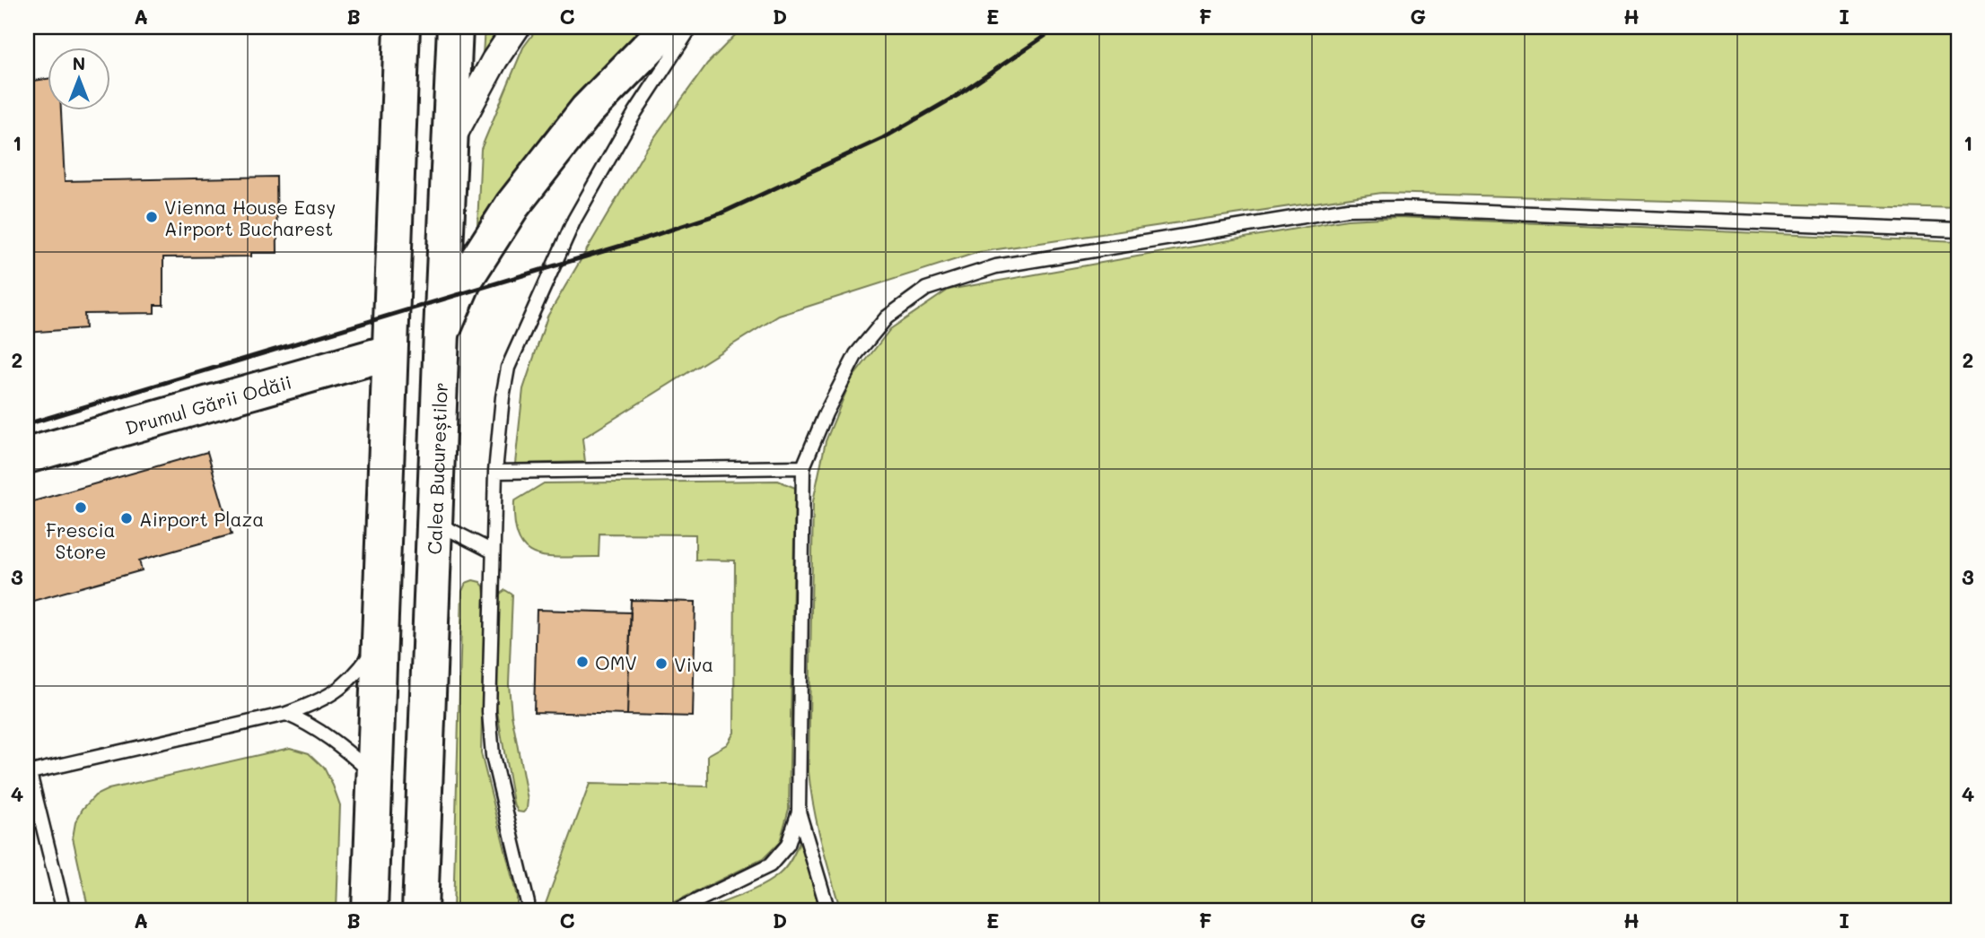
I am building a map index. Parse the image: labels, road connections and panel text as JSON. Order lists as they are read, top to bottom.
{
  "streets": {
    "main road": ["Drumul Gării Odăii", "Calea Bucureștilor"]
  },
  "places": [
    "Vienna House Easy Airport Bucharest",
    "Frescia Store",
    "Airport Plaza",
    "OMV",
    "Viva"
  ],
  "north": "top",
  "grid": {
    "columns": [
      "A",
      "B",
      "C",
      "D",
      "E",
      "F",
      "G",
      "H",
      "I"
    ],
    "rows": [
      "1",
      "2",
      "3",
      "4"
    ]
  }
}
